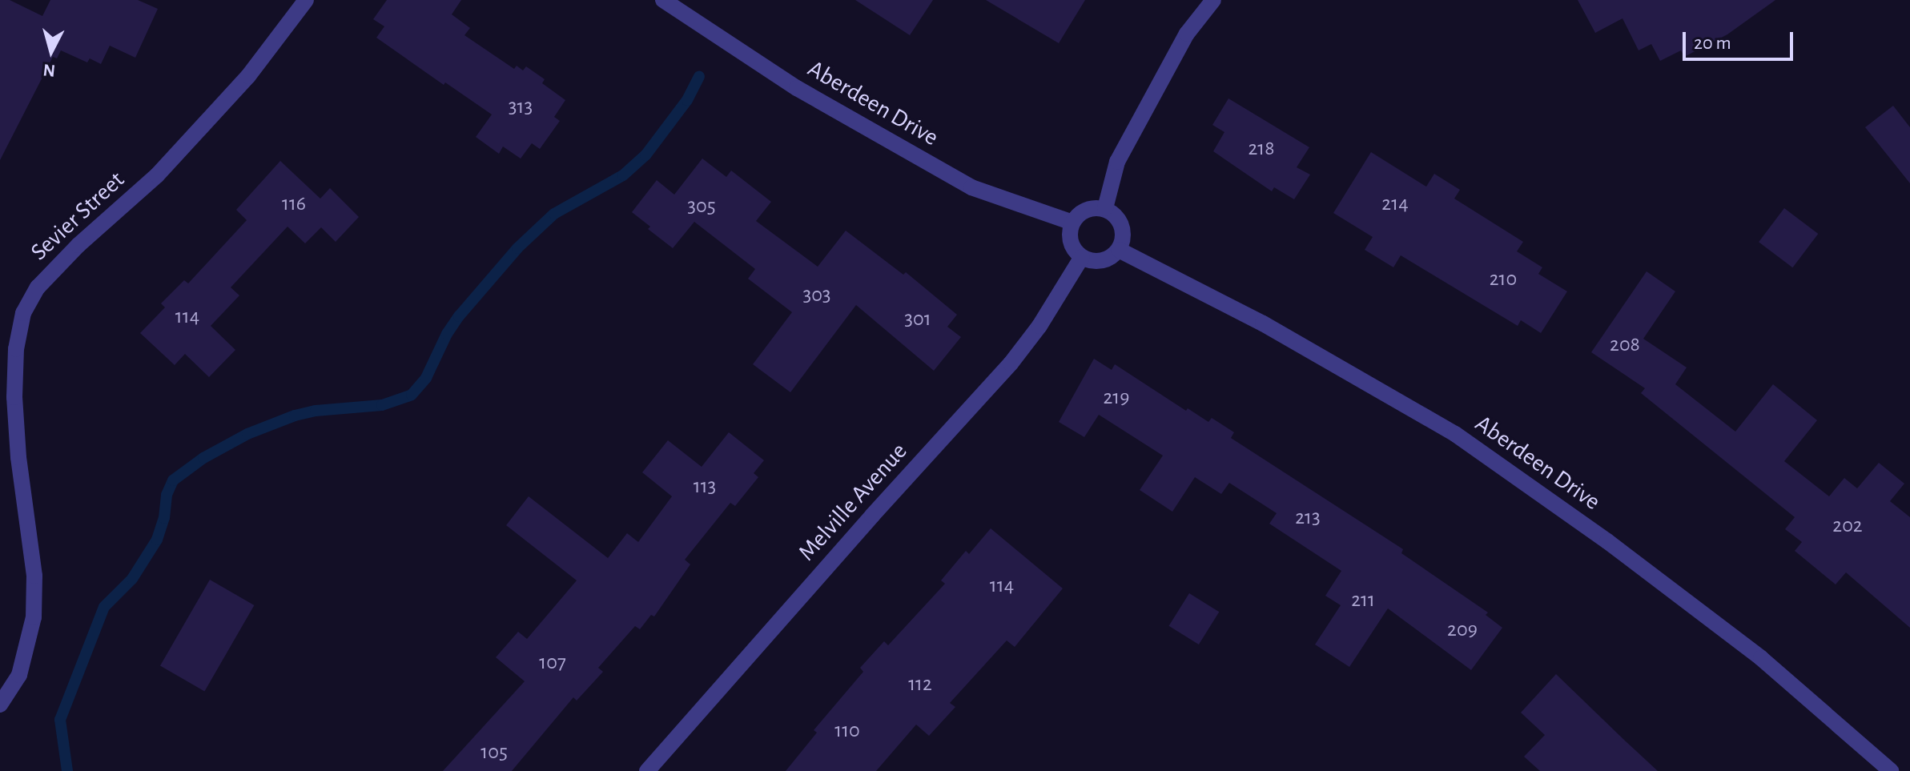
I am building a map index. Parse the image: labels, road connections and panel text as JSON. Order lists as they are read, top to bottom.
{
  "streets": {
    "street": ["Aberdeen Drive", "Sevier Street", "Melville Avenue"]
  },
  "crossings": [
    ["Aberdeen Drive", "Melville Avenue"]
  ],
  "house_numbers": [
    "313",
    "218",
    "116",
    "214",
    "305",
    "210",
    "303",
    "114",
    "301",
    "208",
    "219",
    "113",
    "213",
    "202",
    "114",
    "211",
    "209",
    "107",
    "112",
    "110",
    "105"
  ],
  "scale_bar": "20 m",
  "north": "bottom"
}
